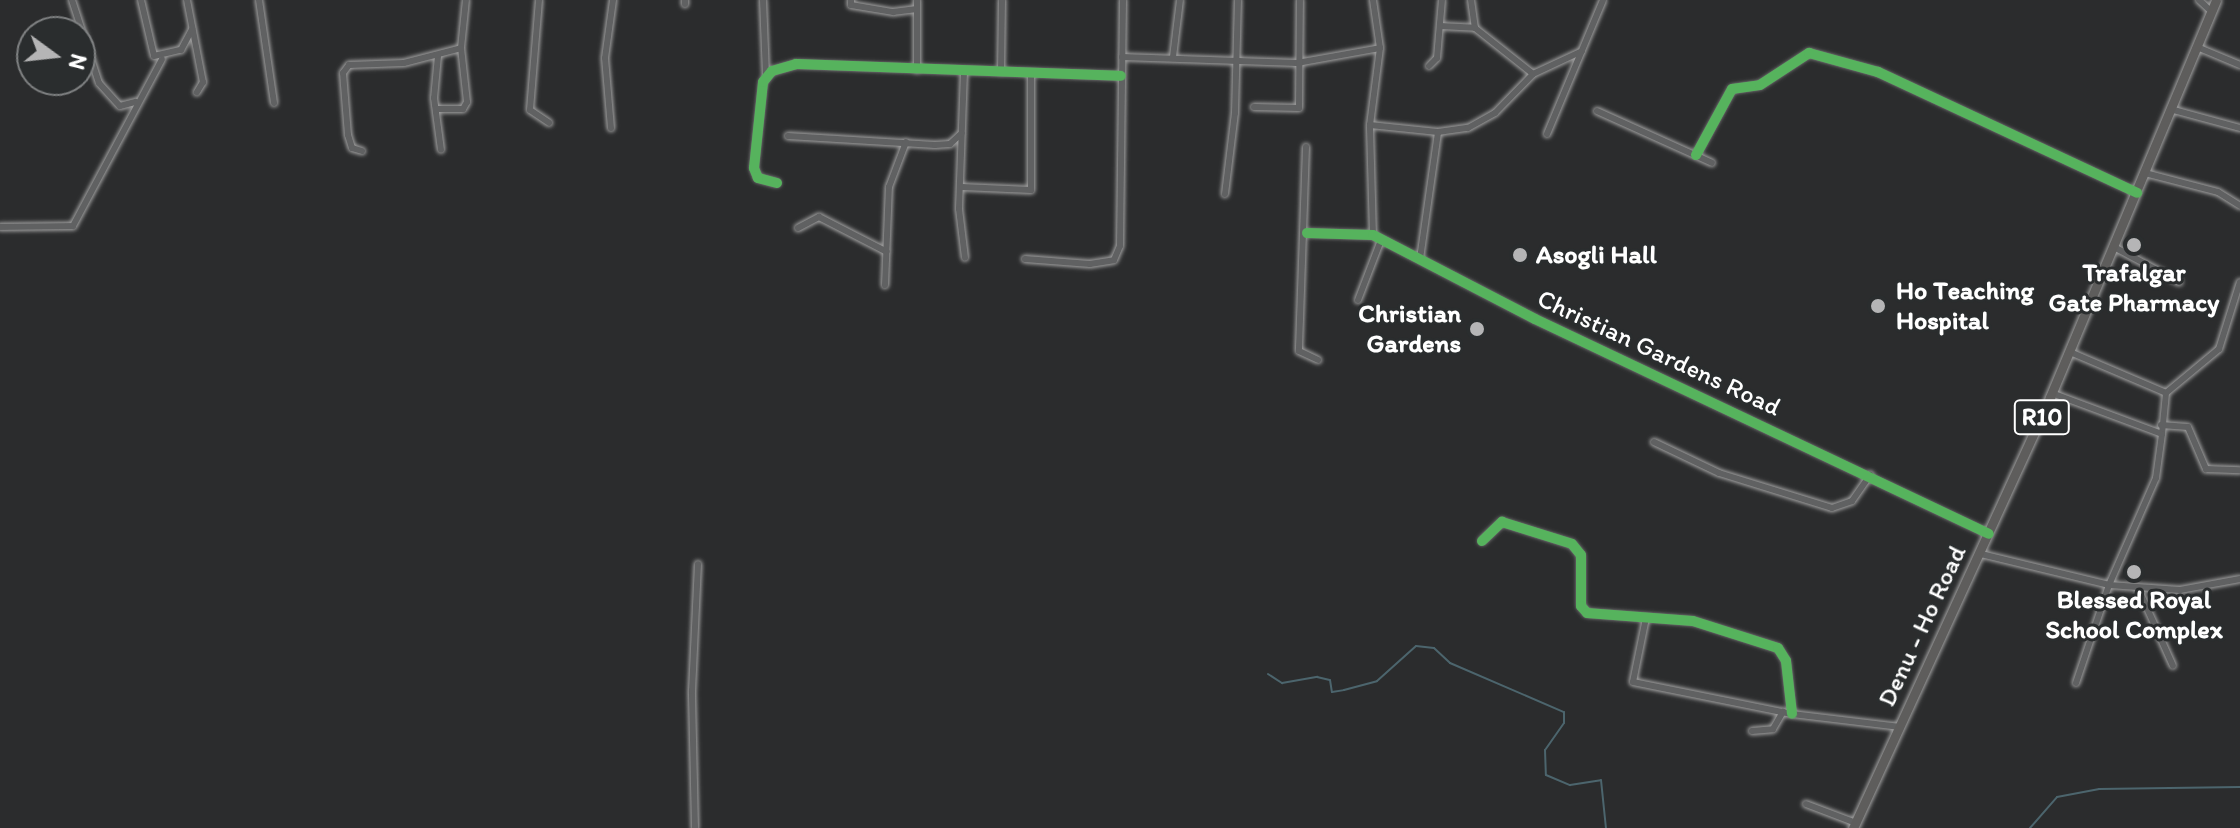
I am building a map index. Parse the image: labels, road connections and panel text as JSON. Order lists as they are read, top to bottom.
{
  "streets": {
    "main road": ["R10", "Denu - Ho Road"],
    "street": ["Christian Gardens Road"]
  },
  "crossings": [
    ["Christian Gardens Road", "Denu - Ho Road"]
  ],
  "places": [
    "Trafalgar Gate Pharmacy",
    "Asogli Hall",
    "Ho Teaching Hospital",
    "Christian Gardens",
    "Blessed Royal School Complex"
  ],
  "north": "right"
}
